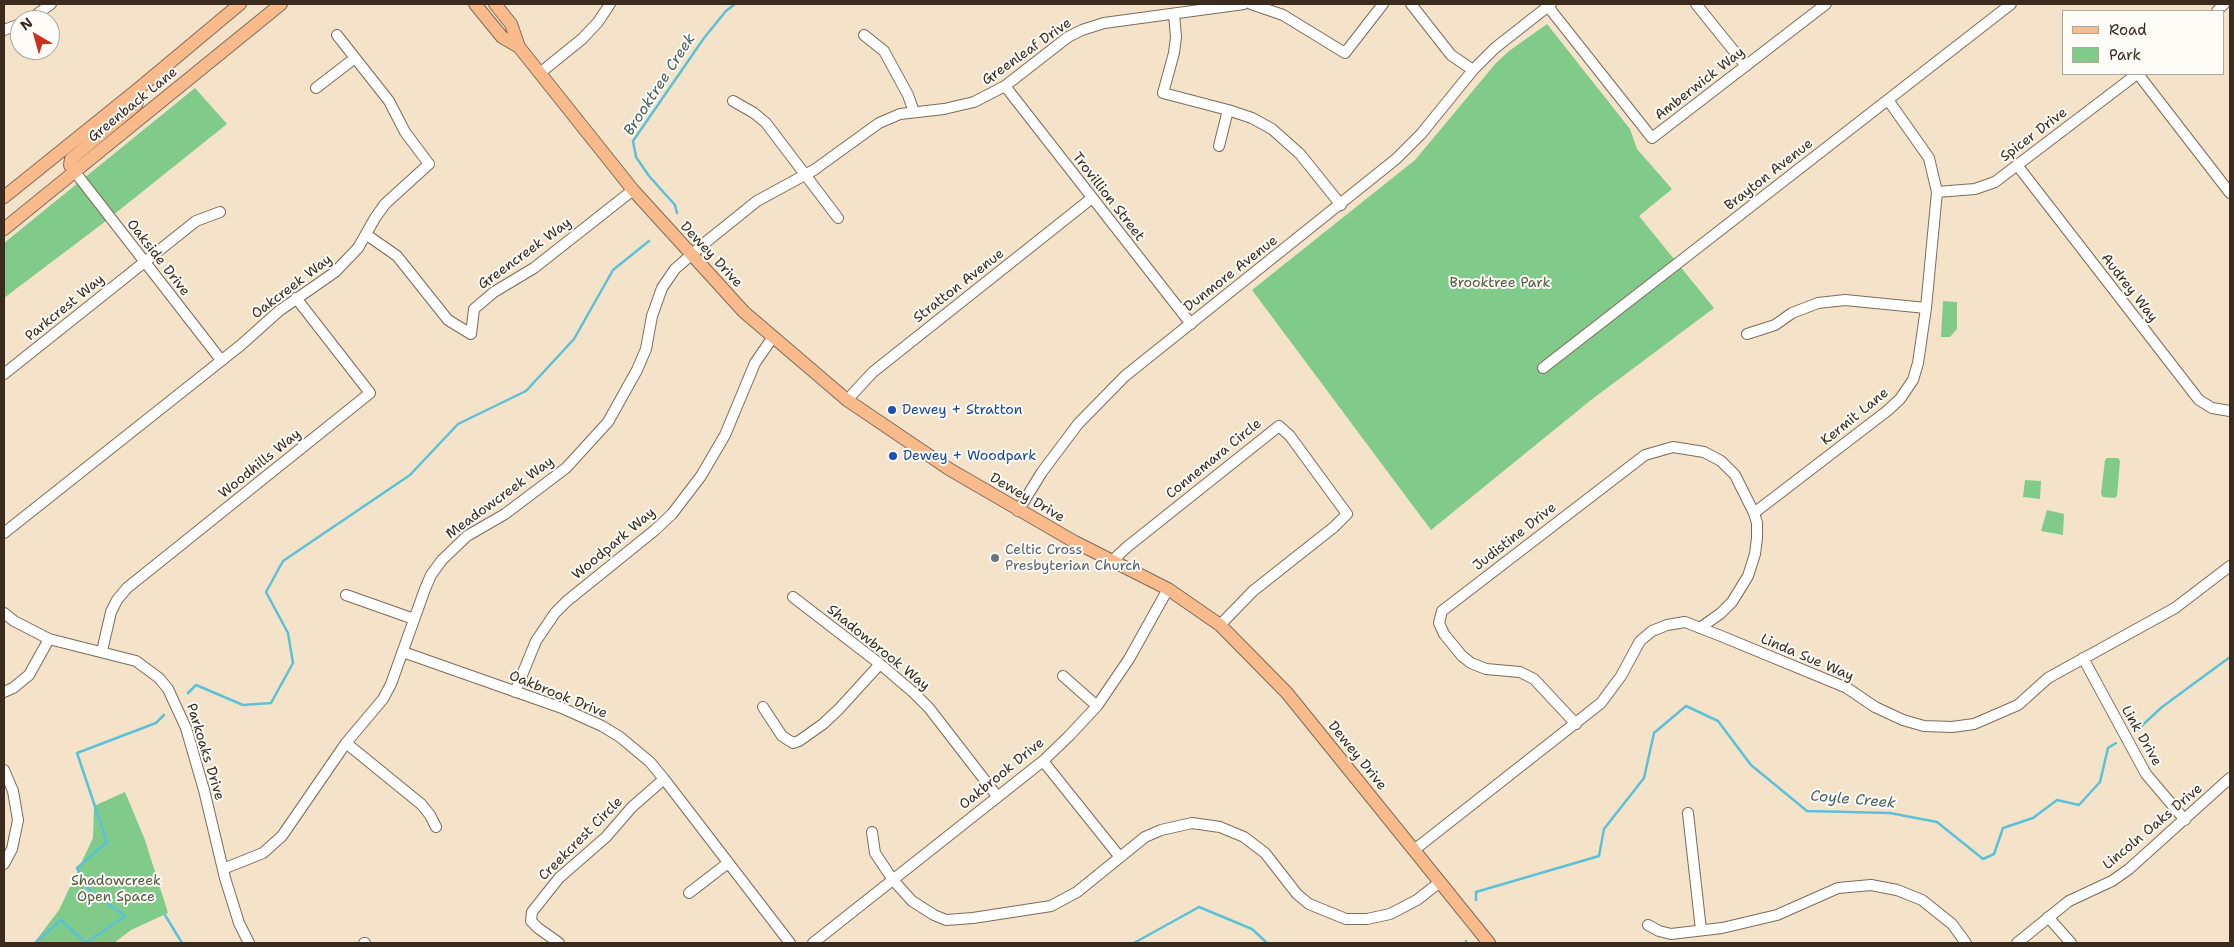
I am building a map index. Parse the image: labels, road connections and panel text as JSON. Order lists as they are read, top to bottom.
{
  "streets": {
    "main road": ["Greenback Lane", "Dewey Drive"],
    "street": [
      "Greenleaf Drive",
      "Amberwick Way",
      "Spicer Drive",
      "Brayton Avenue",
      "Trovillion Street",
      "Greencreek Way",
      "Oakside Drive",
      "Dunmore Avenue",
      "Stratton Avenue",
      "Oakcreek Way",
      "Audrey Way",
      "Parkcrest Way",
      "Kermit Lane",
      "Connemara Circle",
      "Woodhills Way",
      "Meadowcreek Way",
      "Judistine Drive",
      "Woodpark Way",
      "Shadowbrook Way",
      "Linda Sue Way",
      "Oakbrook Drive",
      "Link Drive",
      "Parkoaks Drive",
      "Lincoln Oaks Drive",
      "Creekcrest Circle"
    ]
  },
  "crossings": [
    ["Greenleaf Drive", "Trovillion Street"],
    ["Greenleaf Drive", "Dewey Drive"],
    ["Greenleaf Drive", "Meadowcreek Way"],
    ["Amberwick Way", "Dunmore Avenue"],
    ["Greenback Lane", "Oakside Drive"],
    ["Spicer Drive", "Audrey Way"],
    ["Spicer Drive", "Kermit Lane"],
    ["Brayton Avenue", "Kermit Lane"],
    ["Trovillion Street", "Dunmore Avenue"],
    ["Trovillion Street", "Stratton Avenue"],
    ["Greencreek Way", "Dewey Drive"],
    ["Greencreek Way", "Oakcreek Way"],
    ["Dewey Drive", "Dunmore Avenue"],
    ["Dewey Drive", "Stratton Avenue"],
    ["Dewey Drive", "Connemara Circle"],
    ["Dewey Drive", "Meadowcreek Way"],
    ["Dewey Drive", "Woodpark Way"],
    ["Dewey Drive", "Linda Sue Way"],
    ["Dewey Drive", "Oakbrook Drive"],
    ["Oakside Drive", "Oakcreek Way"],
    ["Oakside Drive", "Parkcrest Way"],
    ["Oakcreek Way", "Woodhills Way"],
    ["Kermit Lane", "Judistine Drive"],
    ["Woodhills Way", "Parkoaks Drive"],
    ["Meadowcreek Way", "Oakbrook Drive"],
    ["Meadowcreek Way", "Parkoaks Drive"],
    ["Judistine Drive", "Linda Sue Way"],
    ["Woodpark Way", "Oakbrook Drive"],
    ["Shadowbrook Way", "Oakbrook Drive"],
    ["Linda Sue Way", "Link Drive"],
    ["Oakbrook Drive", "Creekcrest Circle"],
    ["Link Drive", "Lincoln Oaks Drive"]
  ],
  "water": ["Brooktree Creek", "Coyle Creek"],
  "parks": ["Brooktree Park", "Shadowcreek Open Space"],
  "places": ["Dewey + Stratton", "Dewey + Woodpark", "Celtic Cross Presbyterian Church"],
  "legend": ["Road", "Park"],
  "north": "top left"
}
